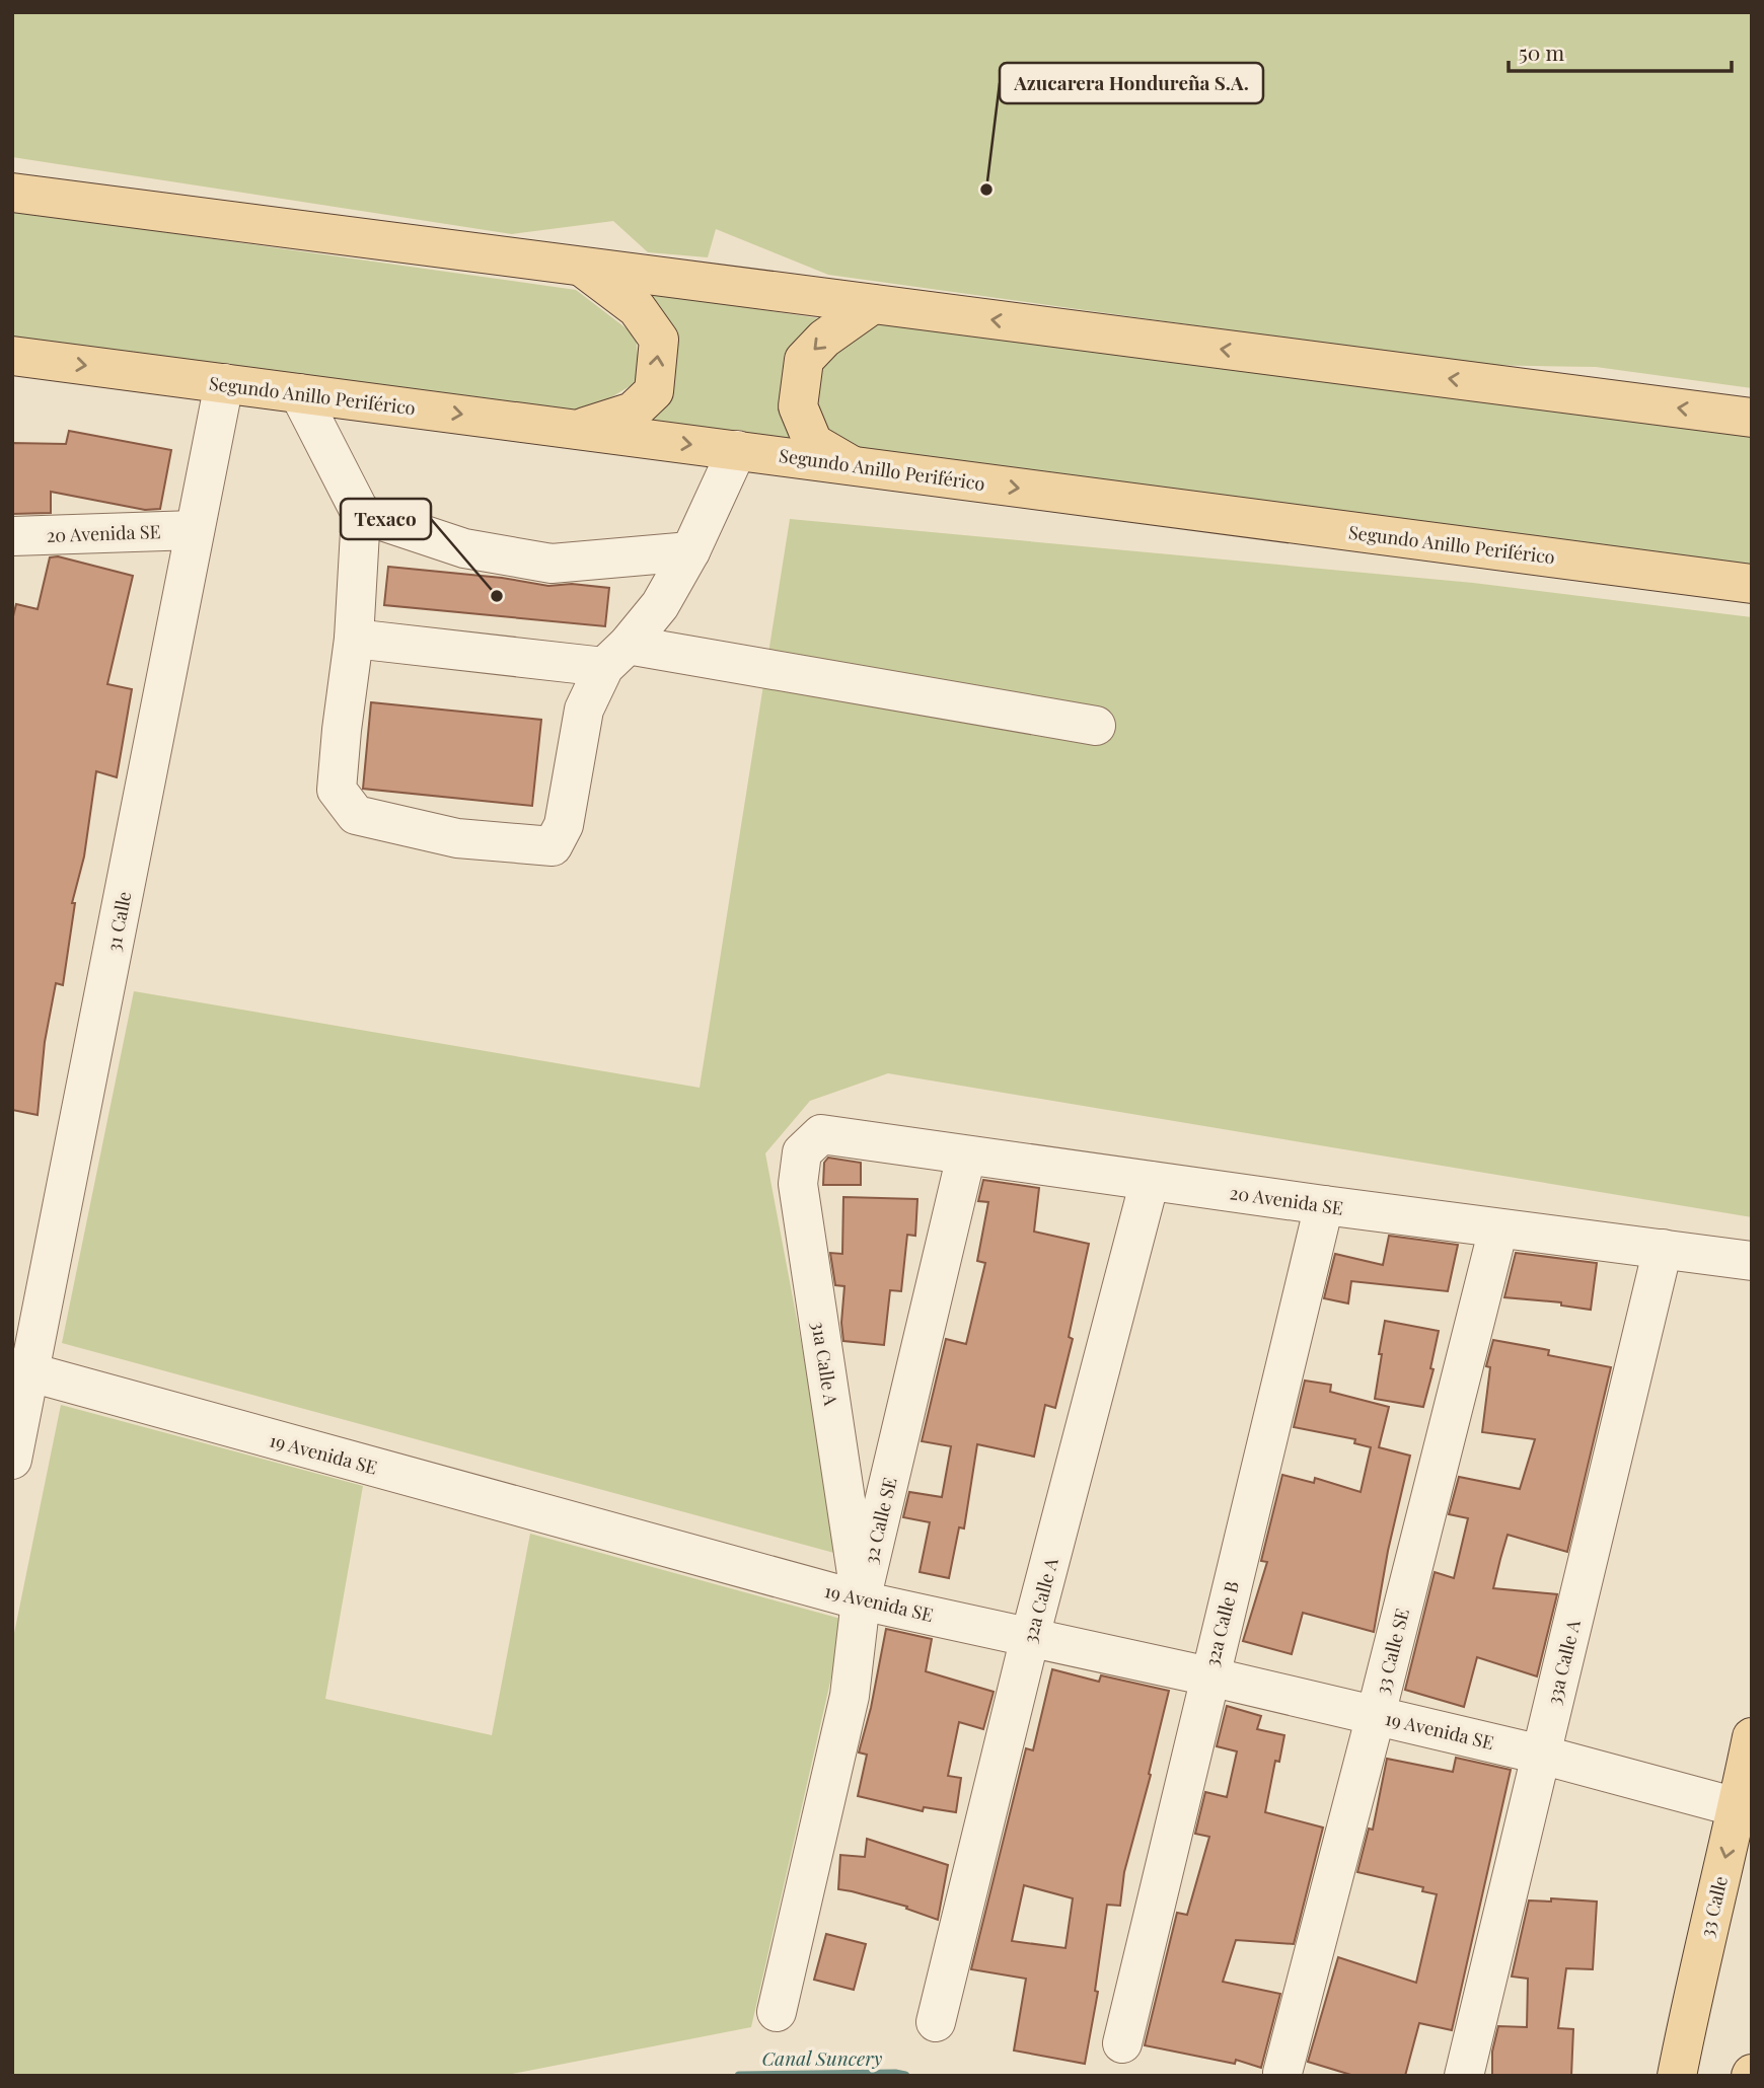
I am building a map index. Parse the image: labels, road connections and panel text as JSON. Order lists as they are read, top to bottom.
{
  "streets": {
    "main road": ["Segundo Anillo Periférico", "33 Calle"],
    "street": [
      "20 Avenida SE",
      "31 Calle",
      "31a Calle A",
      "19 Avenida SE",
      "32 Calle SE",
      "32a Calle A",
      "32a Calle B",
      "33 Calle SE",
      "33a Calle A"
    ]
  },
  "crossings": [
    ["Segundo Anillo Periférico", "31 Calle"],
    ["20 Avenida SE", "31 Calle"],
    ["20 Avenida SE", "31a Calle A"],
    ["20 Avenida SE", "32 Calle SE"],
    ["20 Avenida SE", "32a Calle A"],
    ["20 Avenida SE", "32a Calle B"],
    ["20 Avenida SE", "33 Calle SE"],
    ["20 Avenida SE", "33a Calle A"],
    ["31 Calle", "19 Avenida SE"],
    ["31a Calle A", "19 Avenida SE"],
    ["31a Calle A", "32 Calle SE"],
    ["19 Avenida SE", "32 Calle SE"],
    ["19 Avenida SE", "32a Calle A"],
    ["19 Avenida SE", "32a Calle B"],
    ["19 Avenida SE", "33 Calle SE"],
    ["19 Avenida SE", "33a Calle A"],
    ["19 Avenida SE", "33 Calle"]
  ],
  "one_way": ["33 Calle"],
  "water": ["Canal Suncery"],
  "places": ["Azucarera Hondureña S.A.", "Texaco"],
  "scale_bar": "50 m"
}
